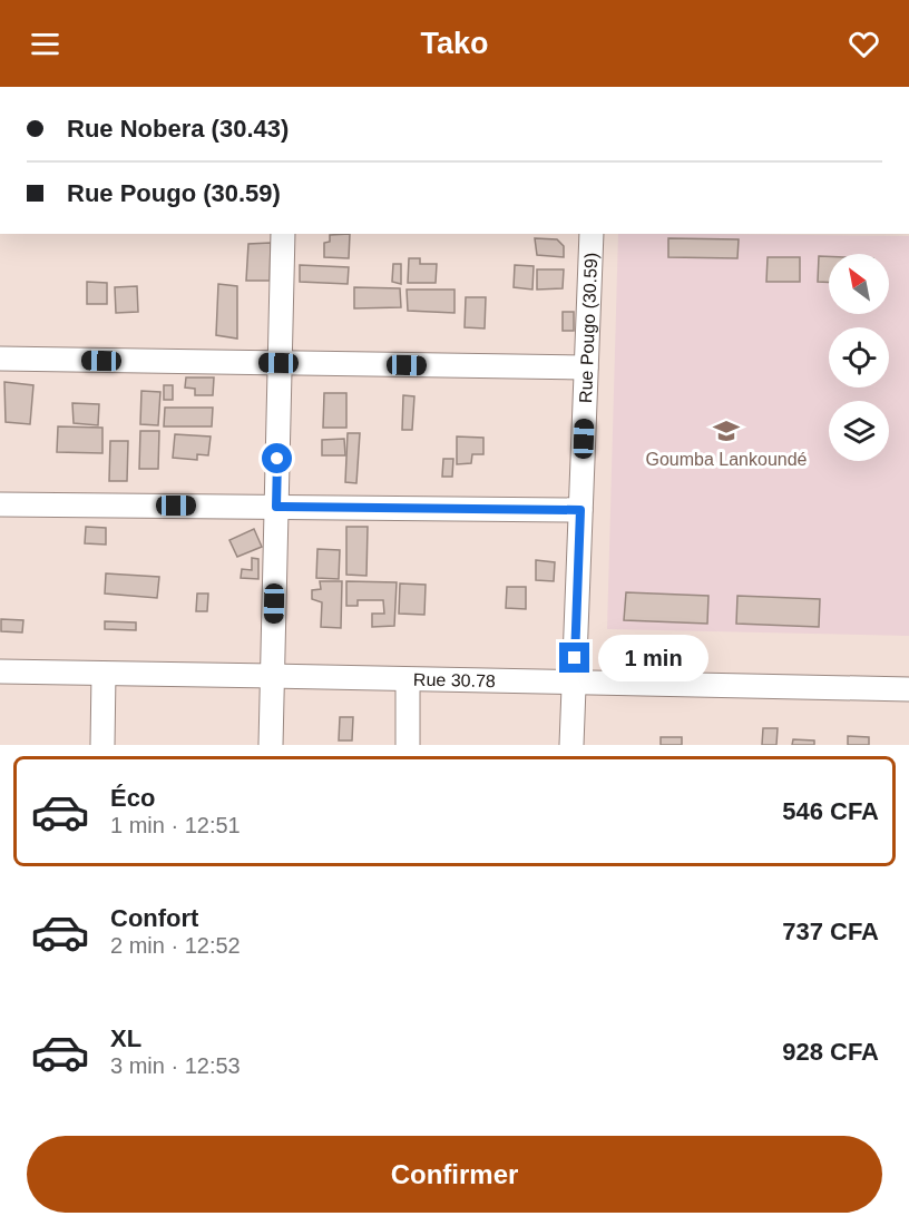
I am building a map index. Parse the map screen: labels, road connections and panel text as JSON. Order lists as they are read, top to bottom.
{
  "streets": {
    "street": ["Rue Pougo (30.59)", "Rue 30.78"]
  },
  "crossings": [
    ["Rue Pougo (30.59)", "Rue 30.78"]
  ],
  "places": {
    "school or university": ["Goumba Lankoundé"]
  },
  "north": "top left",
  "page": {
    "header": "Tako",
    "banner": ["Rue Nobera (30.43)", "Rue Pougo (30.59)"],
    "bubble": "1 min",
    "list": [
      {
        "name": "Éco",
        "note": "1 min · 12:51",
        "value": "546 CFA"
      },
      {
        "name": "Confort",
        "note": "2 min · 12:52",
        "value": "737 CFA"
      },
      {
        "name": "XL",
        "note": "3 min · 12:53",
        "value": "928 CFA"
      }
    ],
    "buttons": "Confirmer"
  }
}
